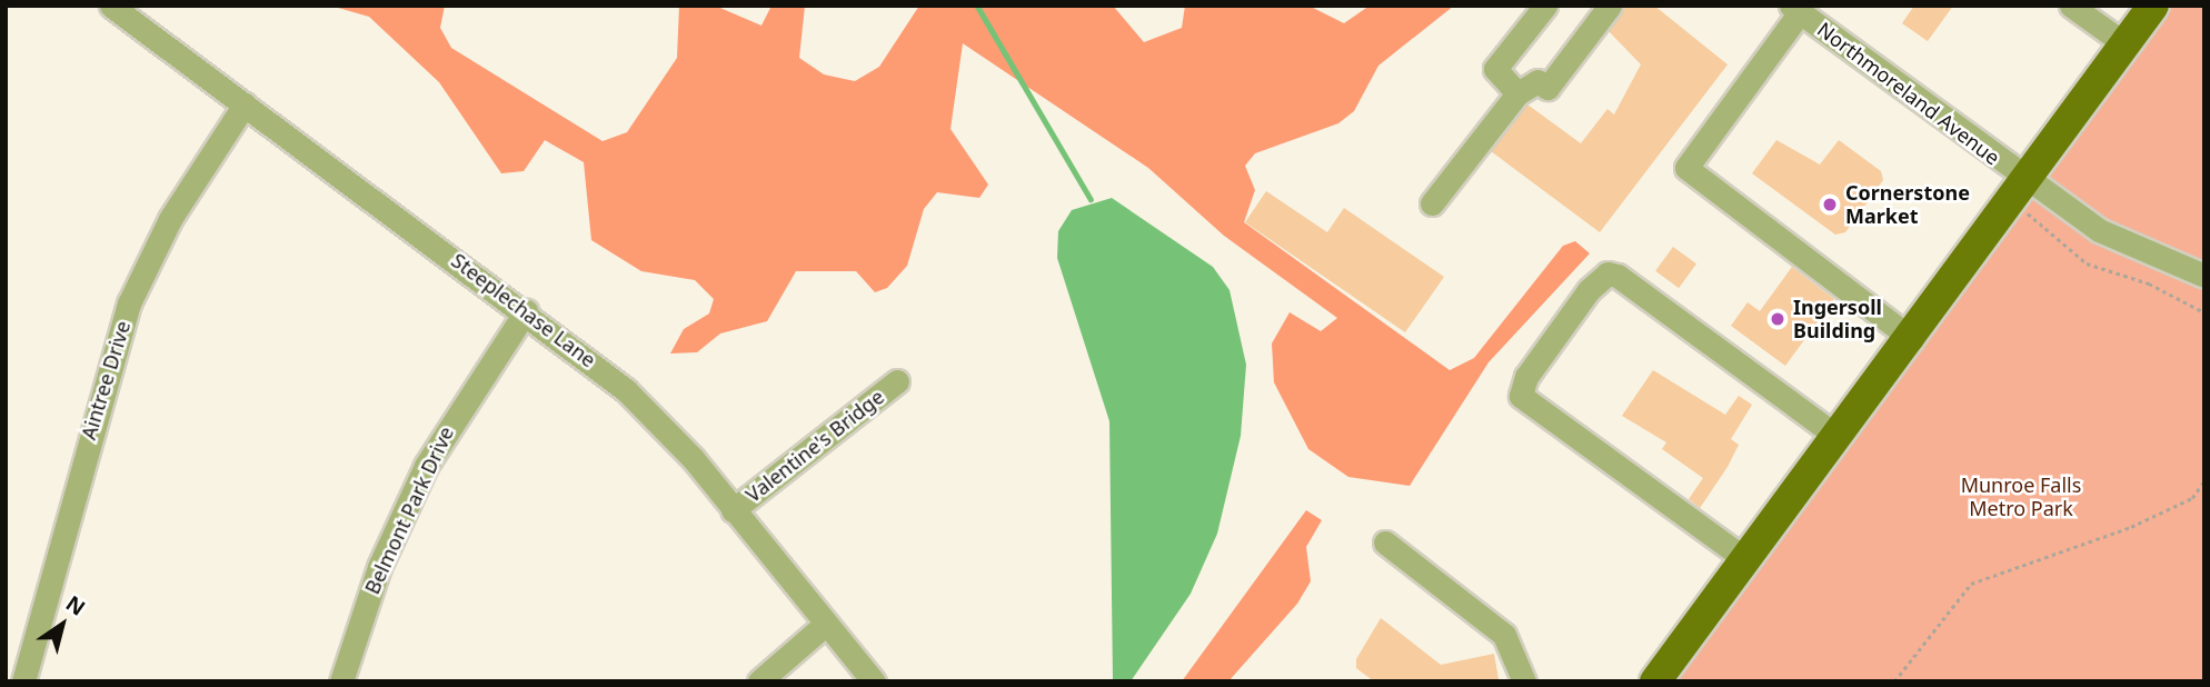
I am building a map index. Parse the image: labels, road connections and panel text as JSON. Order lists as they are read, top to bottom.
{
  "streets": {
    "street": [
      "Northmoreland Avenue",
      "Steeplechase Lane",
      "Aintree Drive",
      "Valentine's Bridge",
      "Belmont Park Drive"
    ]
  },
  "crossings": [
    ["Steeplechase Lane", "Aintree Drive"],
    ["Steeplechase Lane", "Valentine's Bridge"],
    ["Steeplechase Lane", "Belmont Park Drive"]
  ],
  "parks": ["Munroe Falls Metro Park"],
  "places": ["Cornerstone Market", "Ingersoll Building"],
  "north": "top right"
}
